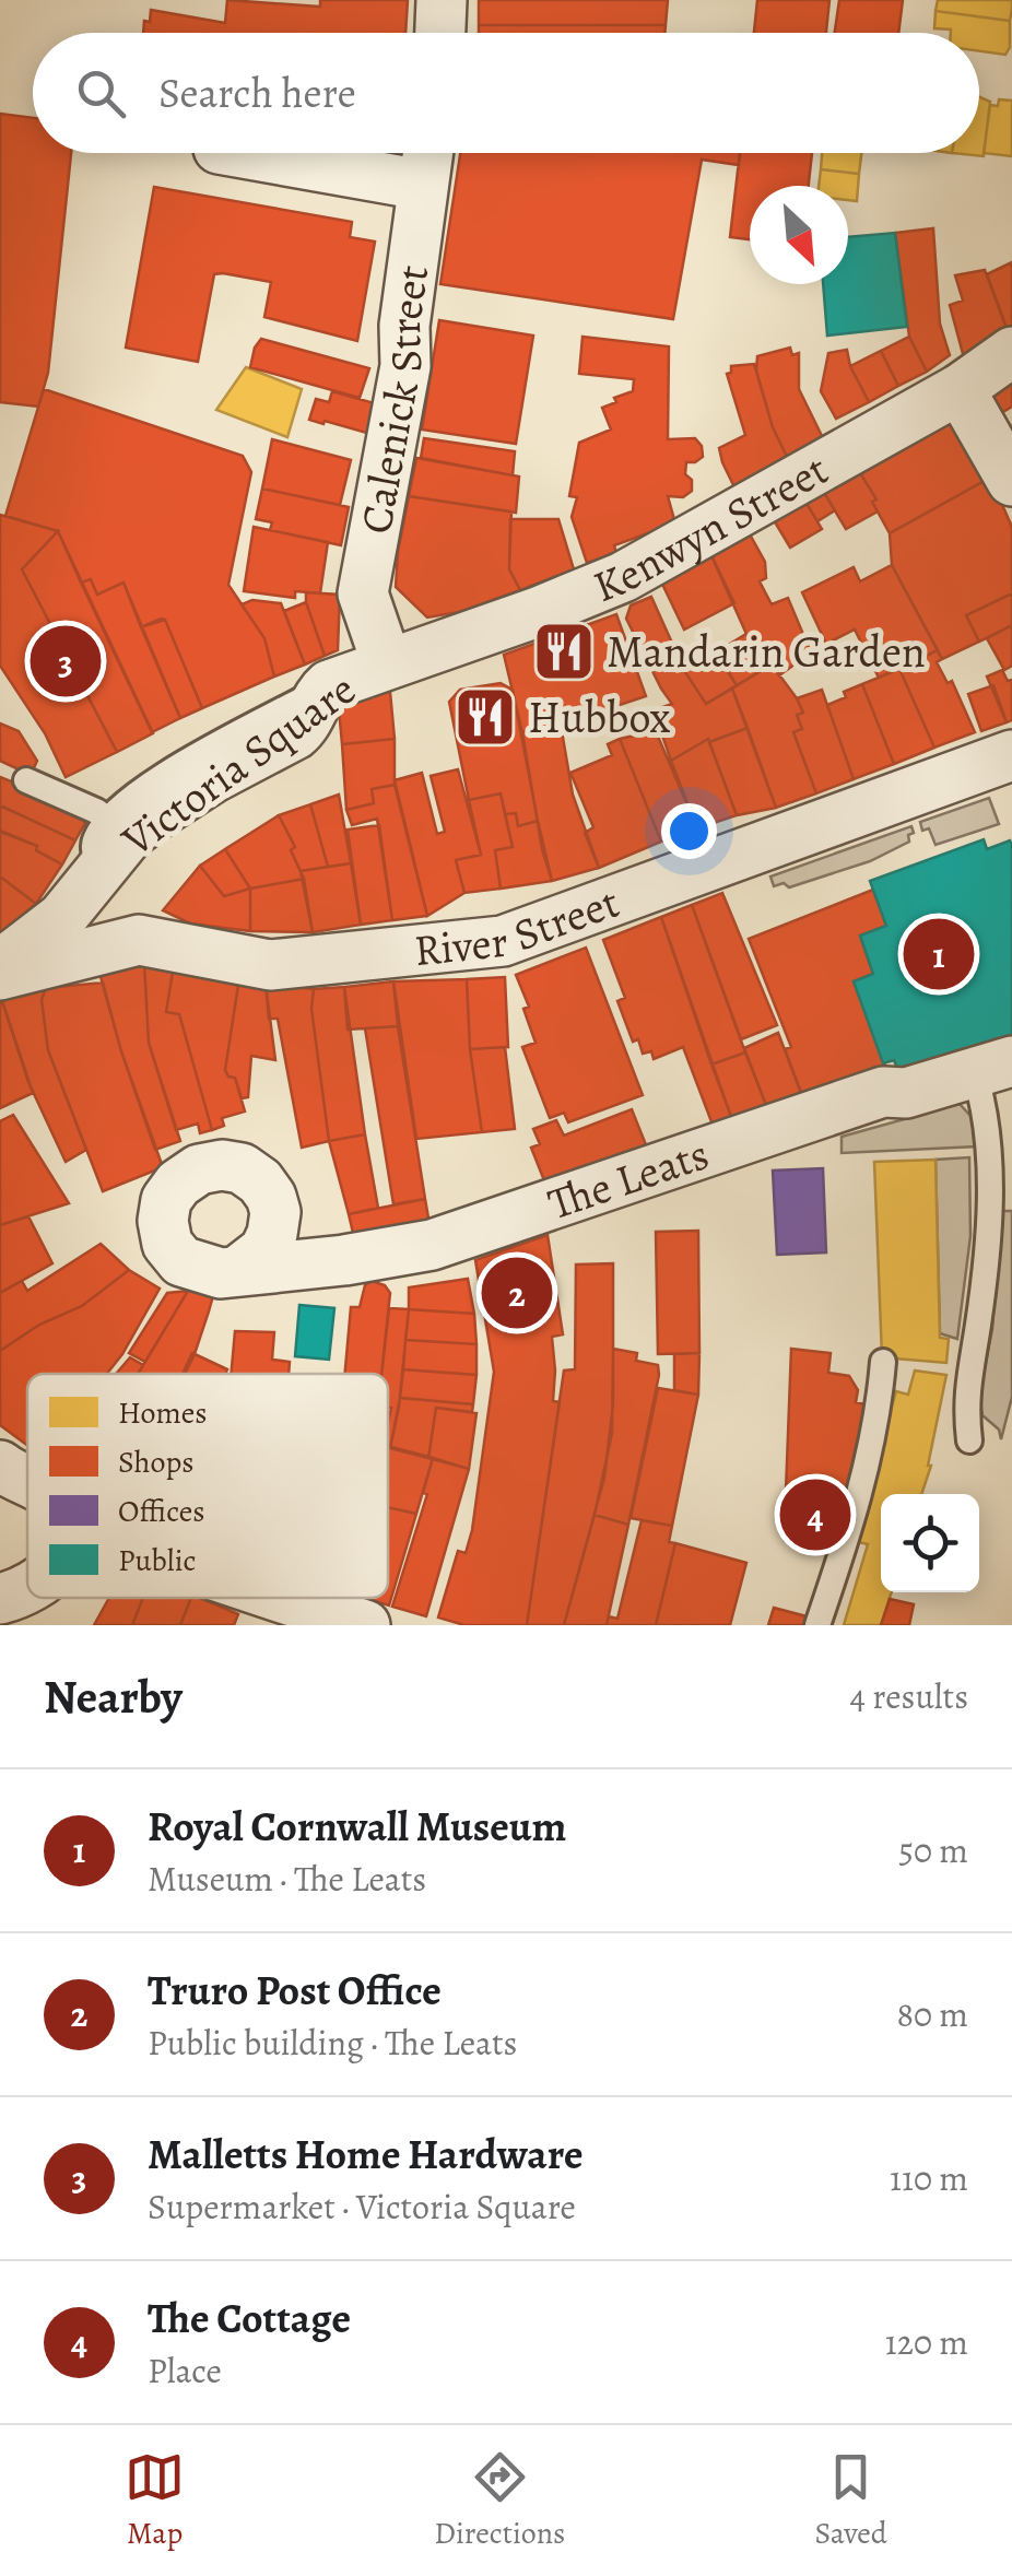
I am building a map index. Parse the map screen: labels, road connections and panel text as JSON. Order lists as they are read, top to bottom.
{
  "streets": {
    "street": [
      "Calenick Street",
      "Kenwyn Street",
      "Victoria Square",
      "River Street",
      "The Leats"
    ]
  },
  "crossings": [
    ["Calenick Street", "Kenwyn Street"],
    ["Calenick Street", "Victoria Square"],
    ["Kenwyn Street", "Victoria Square"],
    ["Victoria Square", "River Street"]
  ],
  "places": {
    "restaurant": ["Mandarin Garden", "Hubbox"]
  },
  "legend": [
    "Homes",
    "Shops",
    "Offices",
    "Public"
  ],
  "north": "bottom right",
  "page": {
    "search": "Search here",
    "pins": [
      "3",
      "1",
      "2",
      "4"
    ],
    "heading": ["Nearby", "4 results"],
    "list": [
      {
        "mark": "1",
        "name": "Royal Cornwall Museum",
        "note": "Museum · The Leats",
        "value": "50 m"
      },
      {
        "mark": "2",
        "name": "Truro Post Office",
        "note": "Public building · The Leats",
        "value": "80 m"
      },
      {
        "mark": "3",
        "name": "Malletts Home Hardware",
        "note": "Supermarket · Victoria Square",
        "value": "110 m"
      },
      {
        "mark": "4",
        "name": "The Cottage",
        "note": "Place",
        "value": "120 m"
      }
    ],
    "nav": ["Map", "Directions", "Saved"]
  }
}
